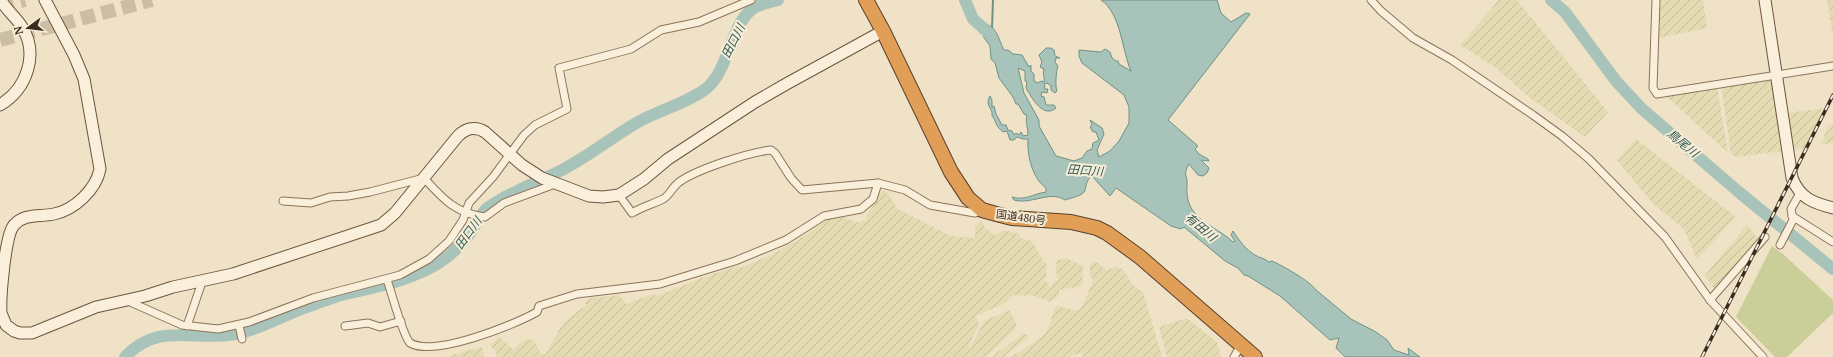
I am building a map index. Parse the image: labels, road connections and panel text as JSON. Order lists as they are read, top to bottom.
{
  "streets": {
    "highway": ["国道480号"]
  },
  "water": ["田口川", "鳥尾川", "有田川"],
  "north": "left"
}
